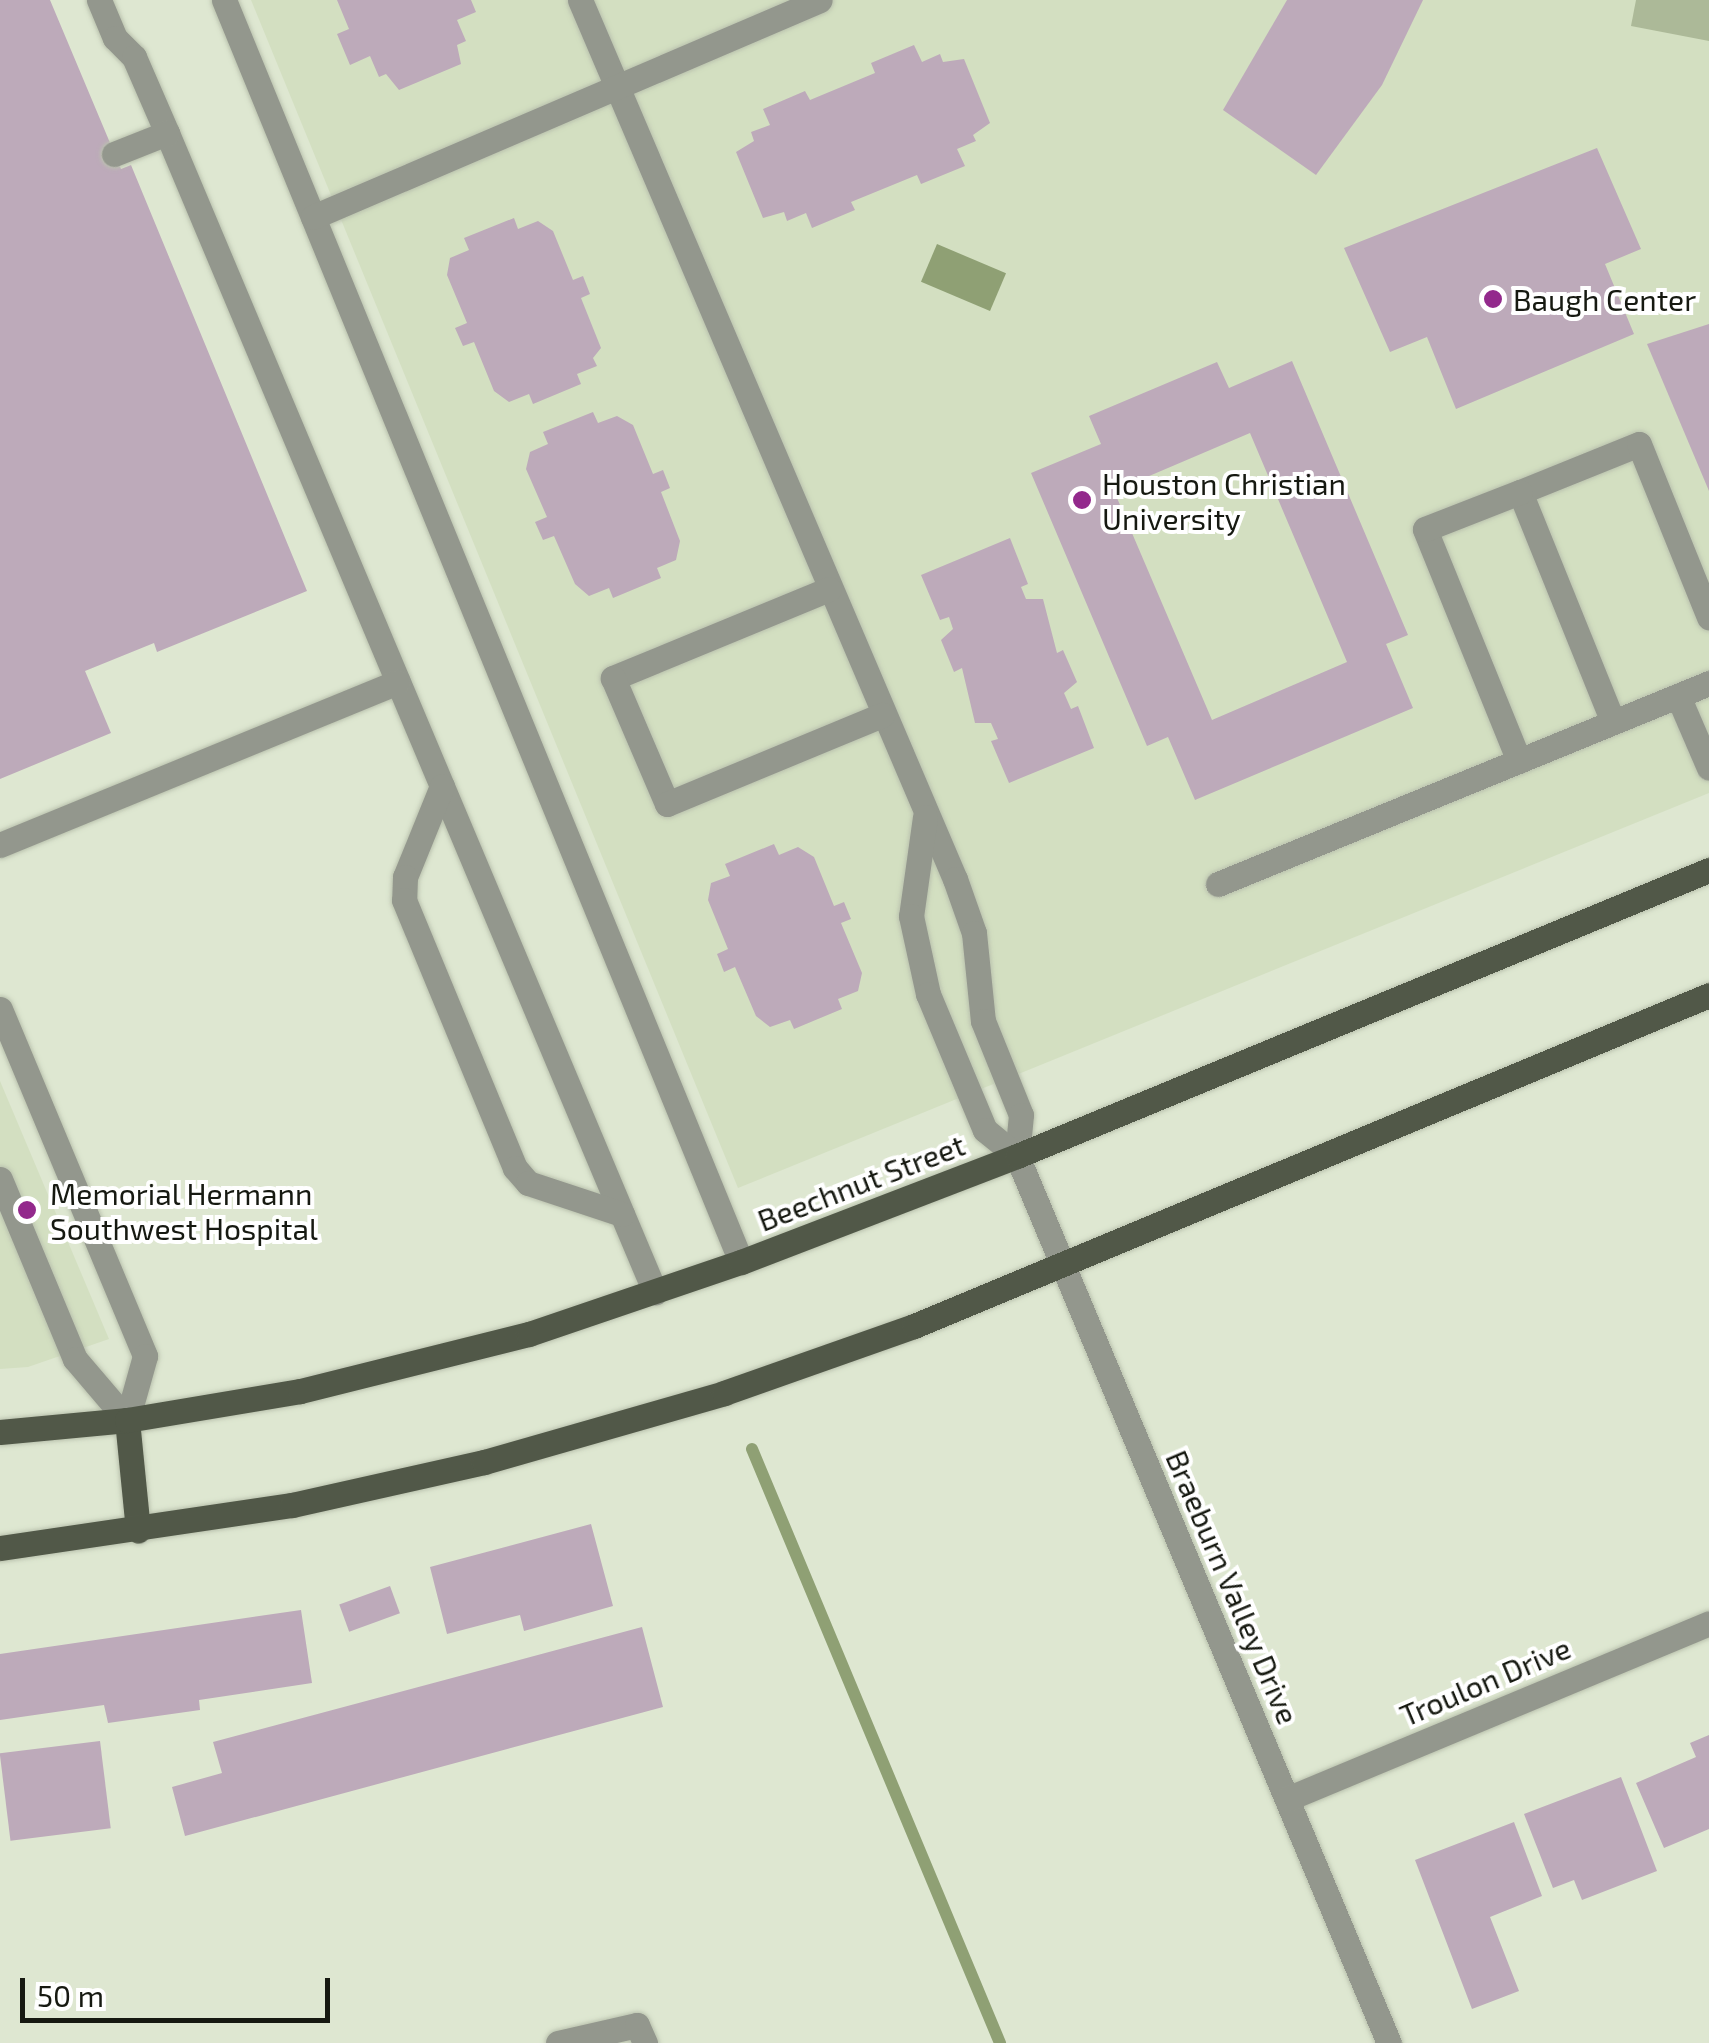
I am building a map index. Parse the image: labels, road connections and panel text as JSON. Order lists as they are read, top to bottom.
{
  "streets": {
    "main road": ["Beechnut Street"],
    "street": ["Braeburn Valley Drive", "Troulon Drive"]
  },
  "crossings": [
    ["Beechnut Street", "Braeburn Valley Drive"],
    ["Braeburn Valley Drive", "Troulon Drive"]
  ],
  "places": ["Baugh Center", "Houston Christian University", "Memorial Hermann Southwest Hospital"],
  "scale_bar": "50 m"
}
